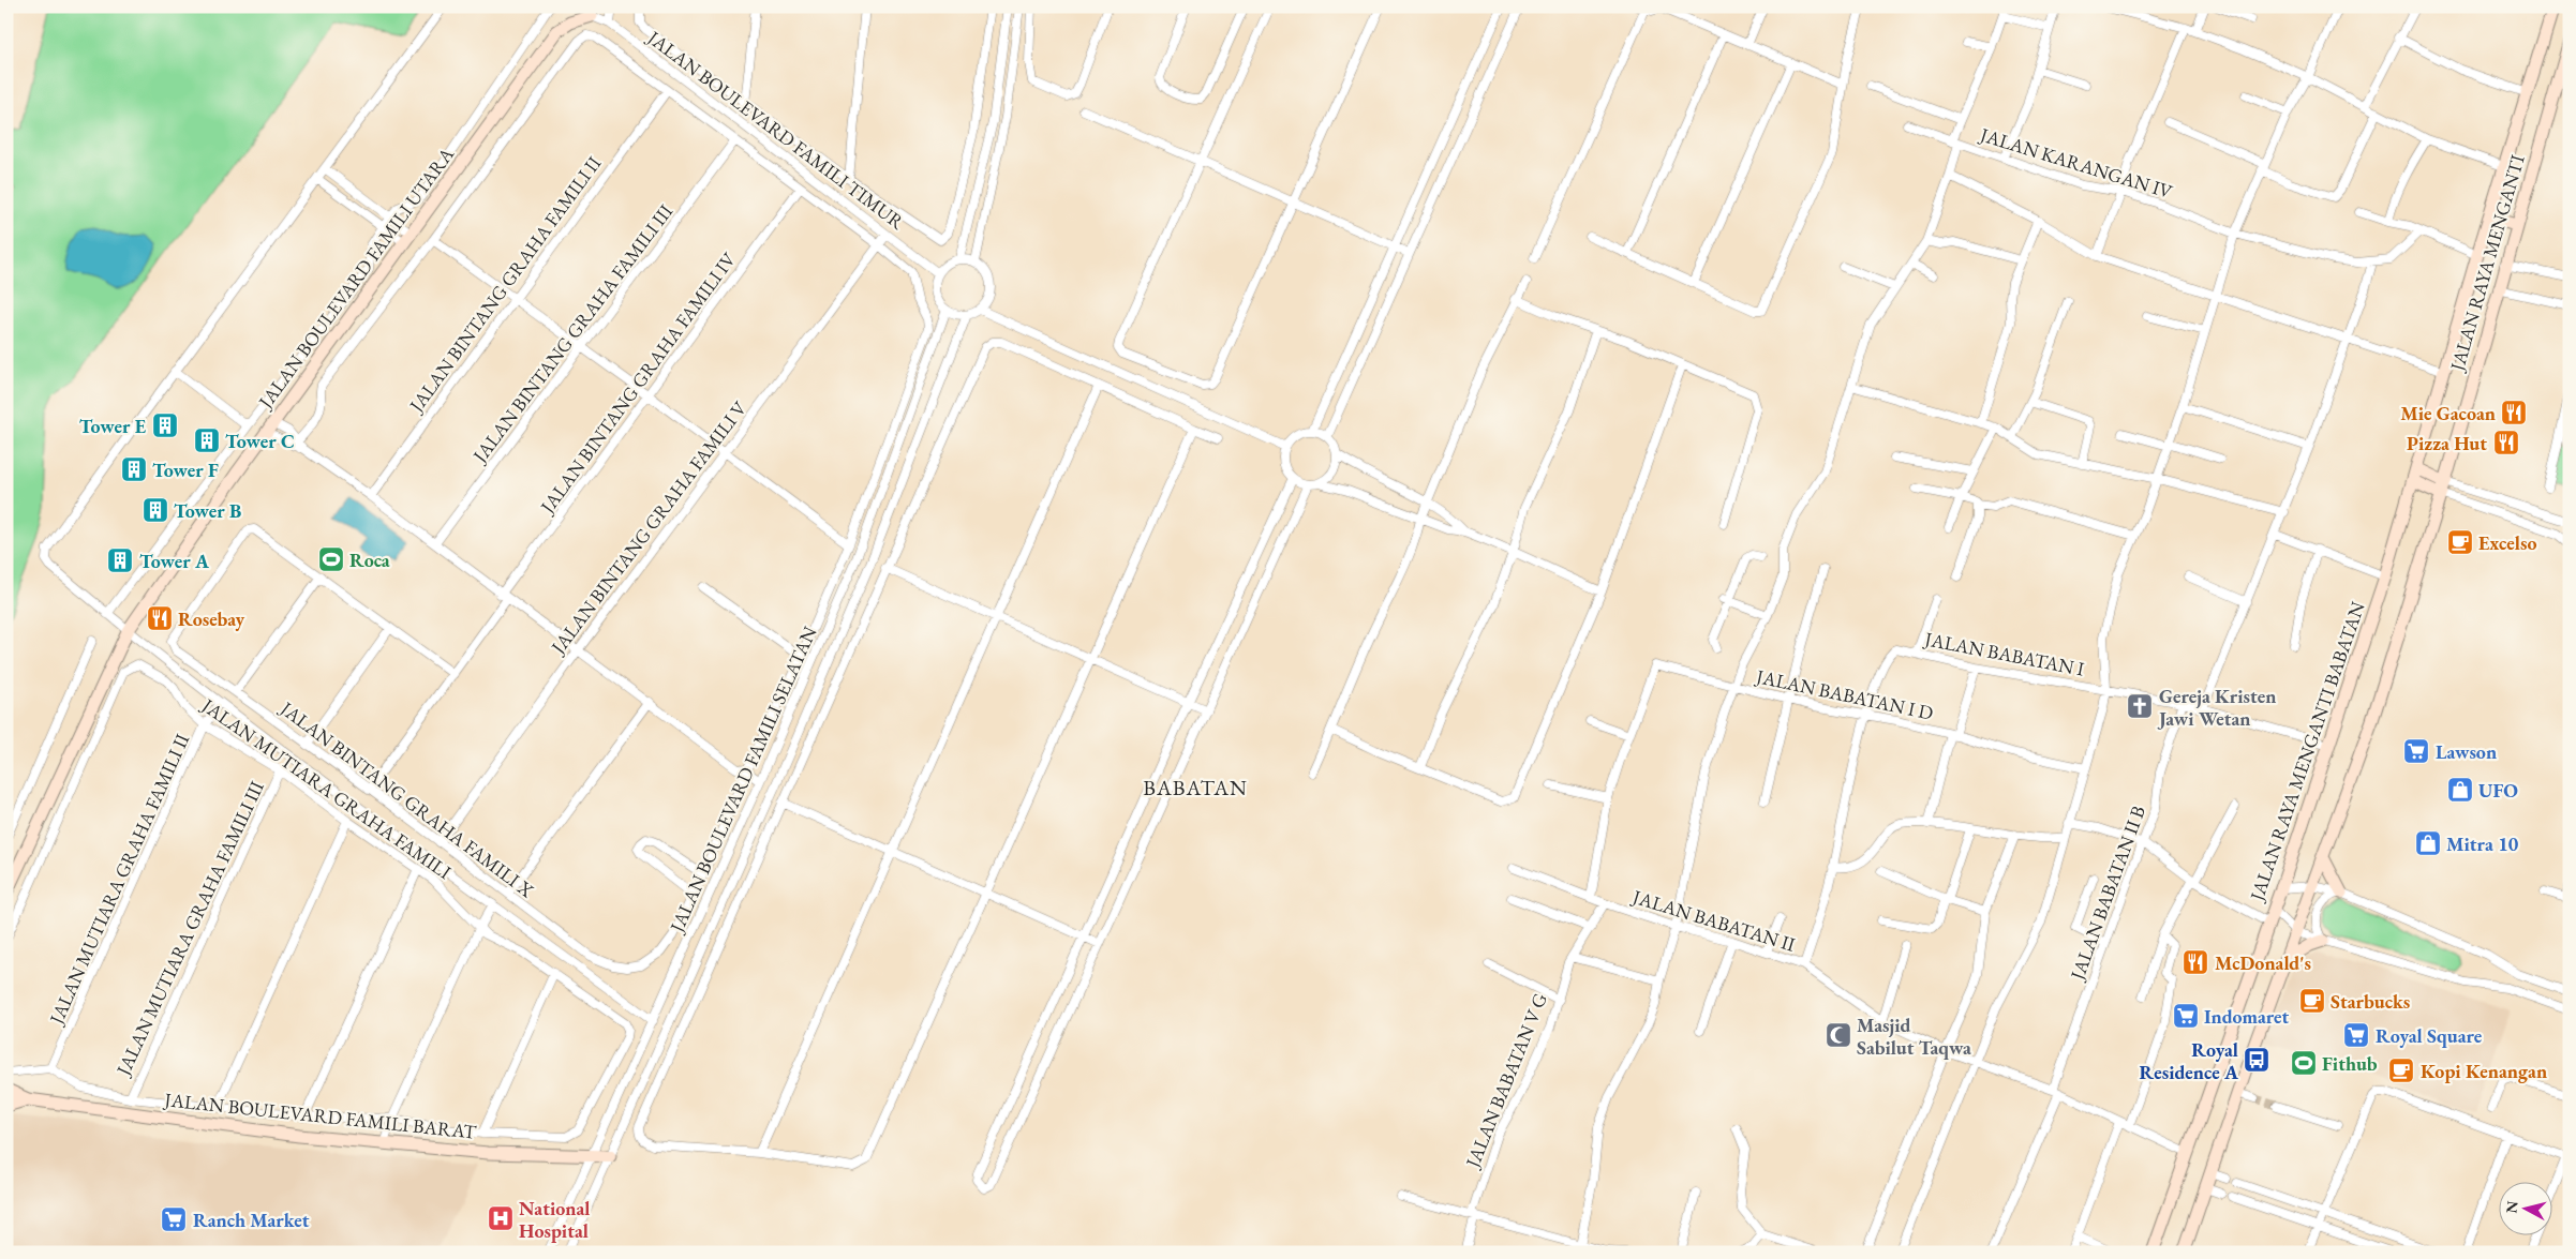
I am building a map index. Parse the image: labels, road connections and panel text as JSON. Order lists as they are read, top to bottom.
{
  "streets": {
    "main road": [
      "JALAN RAYA MENGANTI",
      "JALAN BOULEVARD FAMILI UTARA",
      "JALAN RAYA MENGANTI BABATAN",
      "JALAN BOULEVARD FAMILI BARAT"
    ],
    "street": [
      "JALAN BOULEVARD FAMILI TIMUR",
      "JALAN KARANGAN IV",
      "JALAN BINTANG GRAHA FAMILI II",
      "JALAN BINTANG GRAHA FAMILI III",
      "JALAN BINTANG GRAHA FAMILI IV",
      "JALAN BINTANG GRAHA FAMILI V",
      "JALAN BABATAN I",
      "JALAN BABATAN I D",
      "JALAN BOULEVARD FAMILI SELATAN",
      "JALAN MUTIARA GRAHA FAMILI",
      "JALAN BINTANG GRAHA FAMILI X",
      "JALAN MUTIARA GRAHA FAMILI II",
      "JALAN BABATAN II B",
      "JALAN BABATAN II",
      "JALAN MUTIARA GRAHA FAMILI III",
      "JALAN BABATAN V G"
    ]
  },
  "crossings": [
    ["JALAN BOULEVARD FAMILI TIMUR", "JALAN BOULEVARD FAMILI UTARA"],
    ["JALAN BOULEVARD FAMILI TIMUR", "JALAN BINTANG GRAHA FAMILI V"],
    ["JALAN BOULEVARD FAMILI TIMUR", "JALAN BOULEVARD FAMILI SELATAN"],
    ["JALAN RAYA MENGANTI", "JALAN RAYA MENGANTI BABATAN"],
    ["JALAN BINTANG GRAHA FAMILI IV", "JALAN BINTANG GRAHA FAMILI X"],
    ["JALAN BINTANG GRAHA FAMILI V", "JALAN BINTANG GRAHA FAMILI X"],
    ["JALAN BABATAN I", "JALAN BABATAN I D"],
    ["JALAN BABATAN I", "JALAN RAYA MENGANTI BABATAN"],
    ["JALAN BABATAN I", "JALAN BABATAN II B"],
    ["JALAN BABATAN I", "JALAN BABATAN II"],
    ["JALAN RAYA MENGANTI BABATAN", "JALAN BABATAN II"],
    ["JALAN BOULEVARD FAMILI SELATAN", "JALAN BOULEVARD FAMILI BARAT"],
    ["JALAN MUTIARA GRAHA FAMILI", "JALAN MUTIARA GRAHA FAMILI II"],
    ["JALAN MUTIARA GRAHA FAMILI", "JALAN MUTIARA GRAHA FAMILI III"],
    ["JALAN BABATAN II B", "JALAN BABATAN II"],
    ["JALAN BABATAN II", "JALAN BABATAN V G"]
  ],
  "districts": ["BABATAN"],
  "places": {
    "restaurant": [
      "Mie Gacoan",
      "Pizza Hut",
      "Rosebay",
      "McDonald's"
    ],
    "building": [
      "Tower E",
      "Tower C",
      "Tower F",
      "Tower B",
      "Tower A"
    ],
    "cafe": ["Excelso", "Starbucks", "Kopi Kenangan"],
    "sports": ["Roca", "Fithub"],
    "church": ["Gereja Kristen Jawi Wetan"],
    "supermarket": [
      "Lawson",
      "Indomaret",
      "Royal Square",
      "Ranch Market"
    ],
    "shop": ["UFO", "Mitra 10"],
    "mosque": ["Masjid Sabilut Taqwa"],
    "bus stop": ["Royal Residence A"],
    "hospital": ["National Hospital"]
  },
  "north": "left"
}
